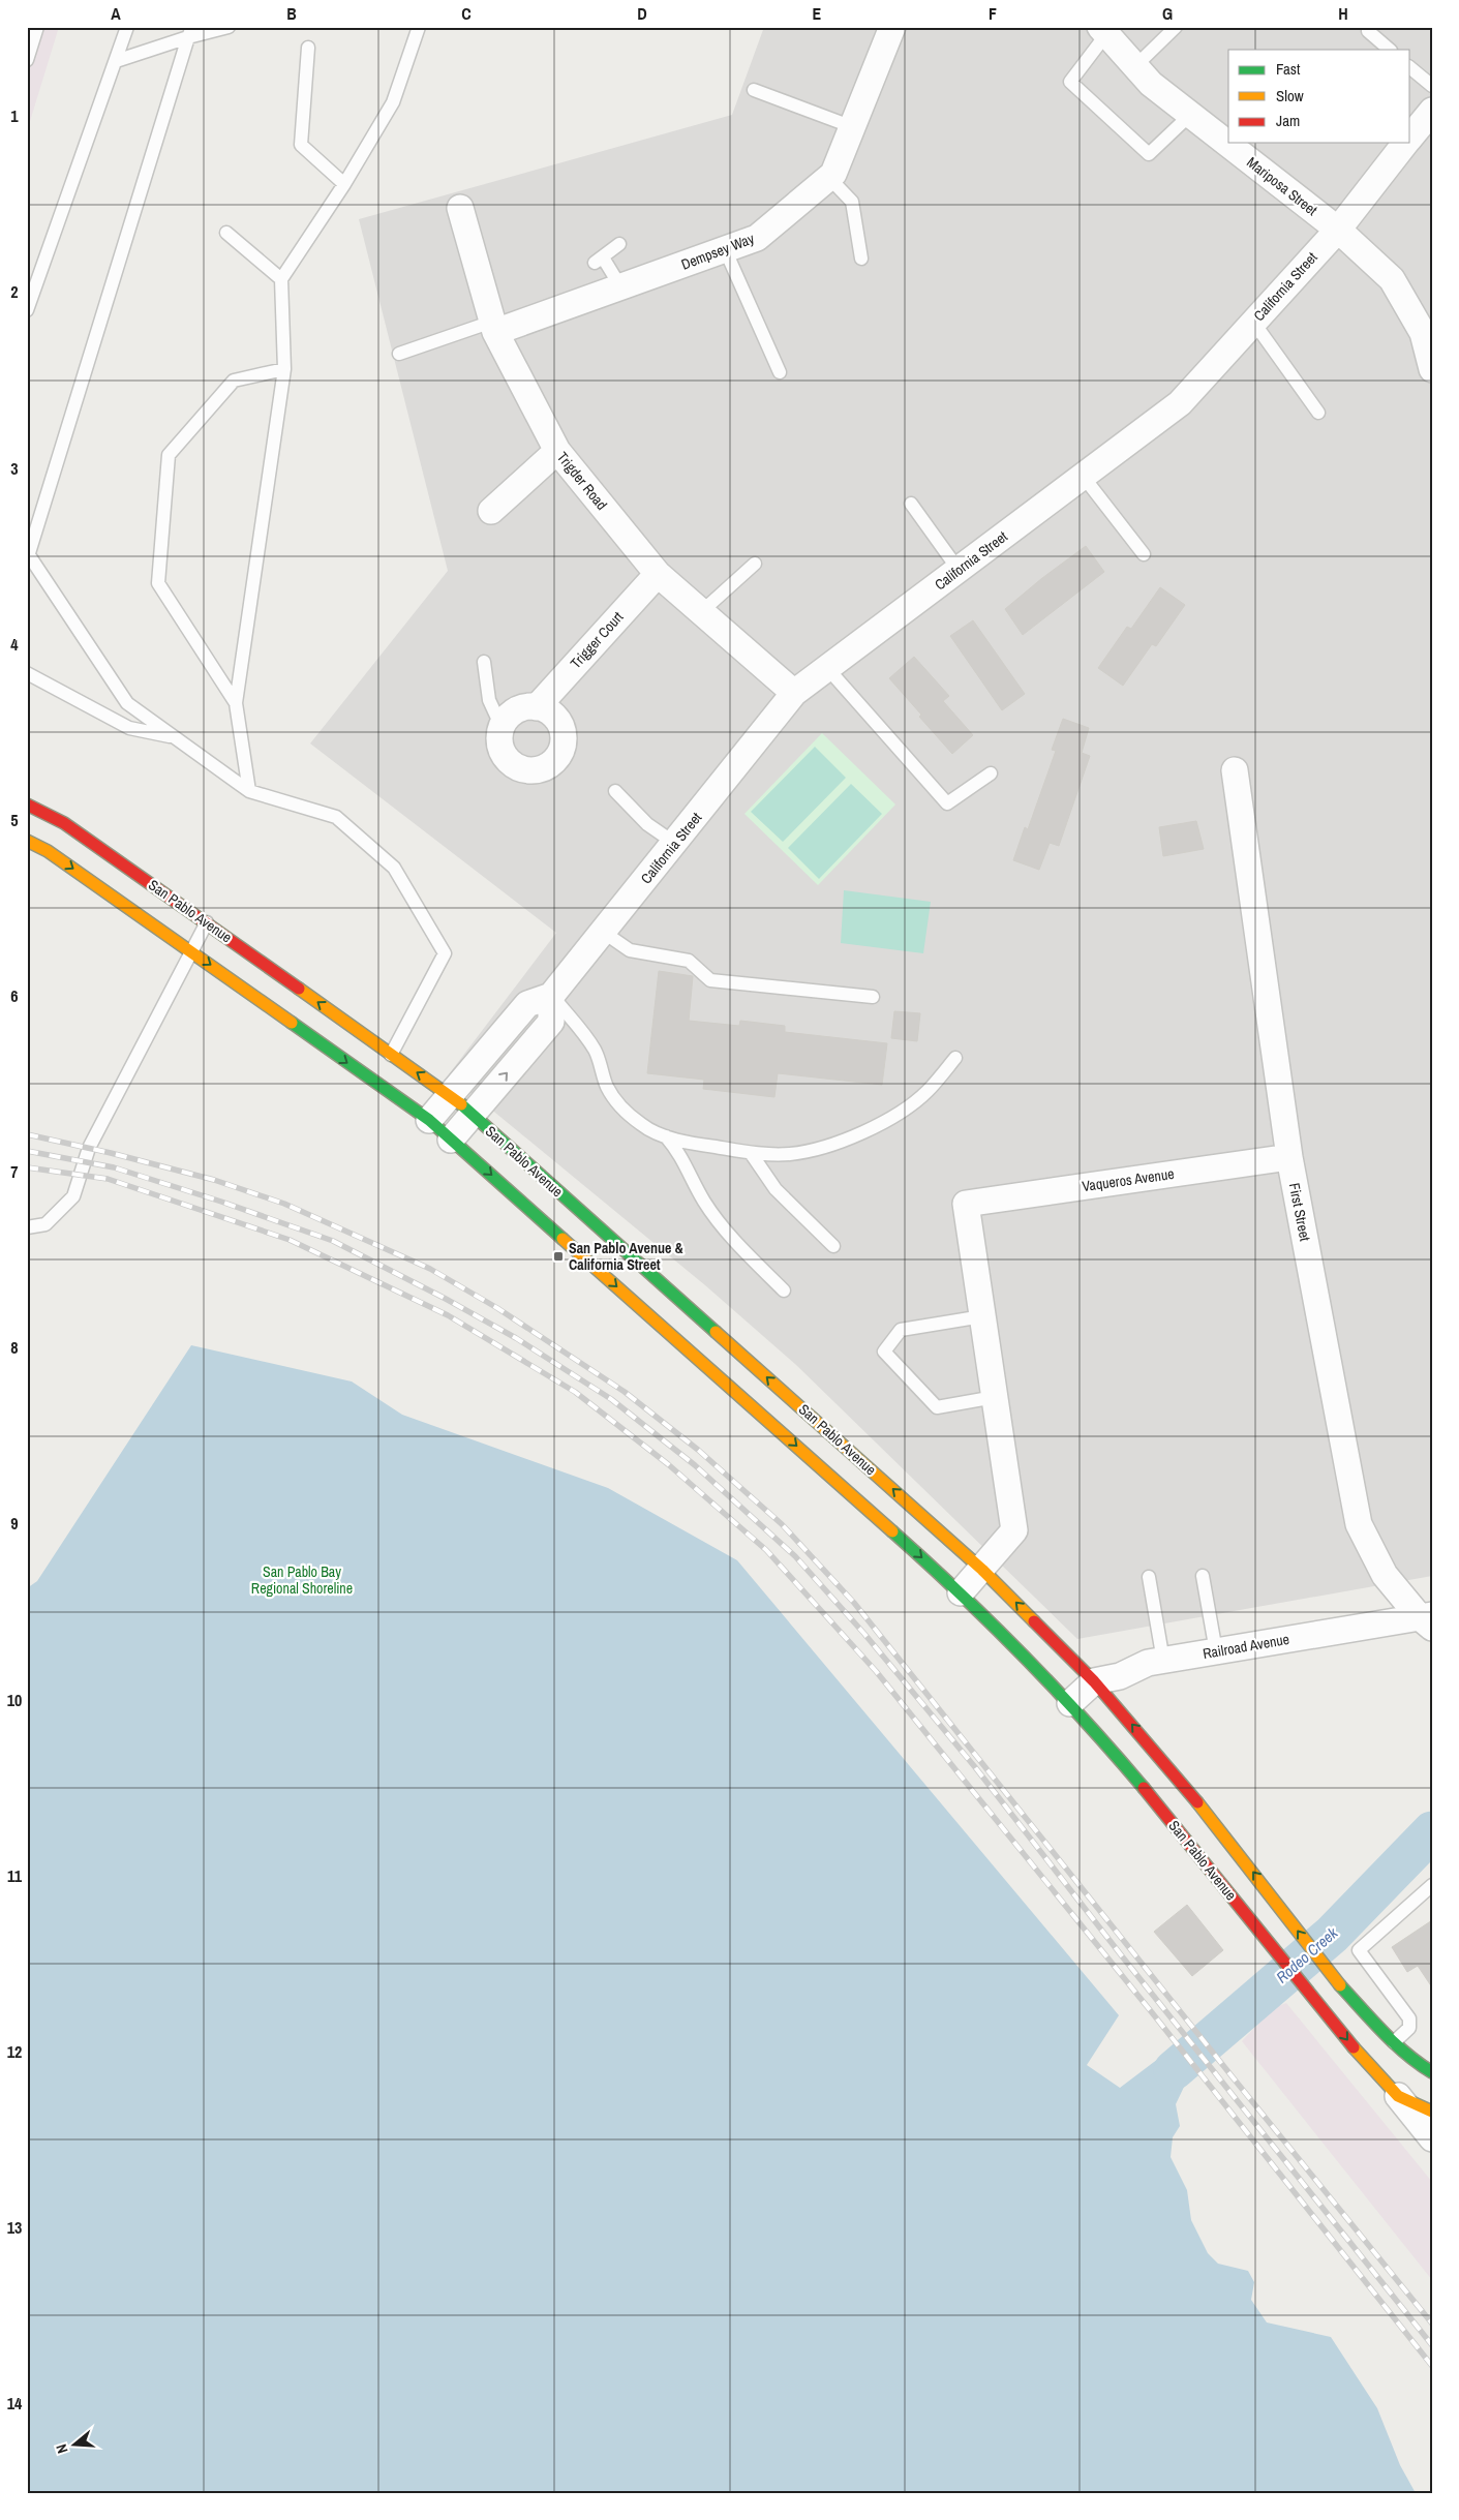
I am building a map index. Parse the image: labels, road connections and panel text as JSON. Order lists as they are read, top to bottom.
{
  "streets": {
    "main road": ["San Pablo Avenue"],
    "street": [
      "Mariposa Street",
      "Dempsey Way",
      "California Street",
      "Trigder Road",
      "Trigger Court",
      "Vaqueros Avenue",
      "First Street",
      "Railroad Avenue"
    ]
  },
  "crossings": [
    ["Mariposa Street", "California Street"],
    ["Dempsey Way", "Trigder Road"],
    ["California Street", "Trigder Road"],
    ["California Street", "San Pablo Avenue"],
    ["Trigder Road", "Trigger Court"],
    ["San Pablo Avenue", "Railroad Avenue"],
    ["Vaqueros Avenue", "First Street"],
    ["First Street", "Railroad Avenue"]
  ],
  "water": ["Rodeo Creek"],
  "parks": ["San Pablo Bay Regional Shoreline"],
  "places": {
    "transit": ["San Pablo Avenue & California Street"]
  },
  "legend": ["Fast", "Slow", "Jam"],
  "north": "left",
  "grid": {
    "columns": [
      "A",
      "B",
      "C",
      "D",
      "E",
      "F",
      "G",
      "H"
    ],
    "rows": [
      "1",
      "2",
      "3",
      "4",
      "5",
      "6",
      "7",
      "8",
      "9",
      "10",
      "11",
      "12",
      "13",
      "14"
    ]
  }
}
